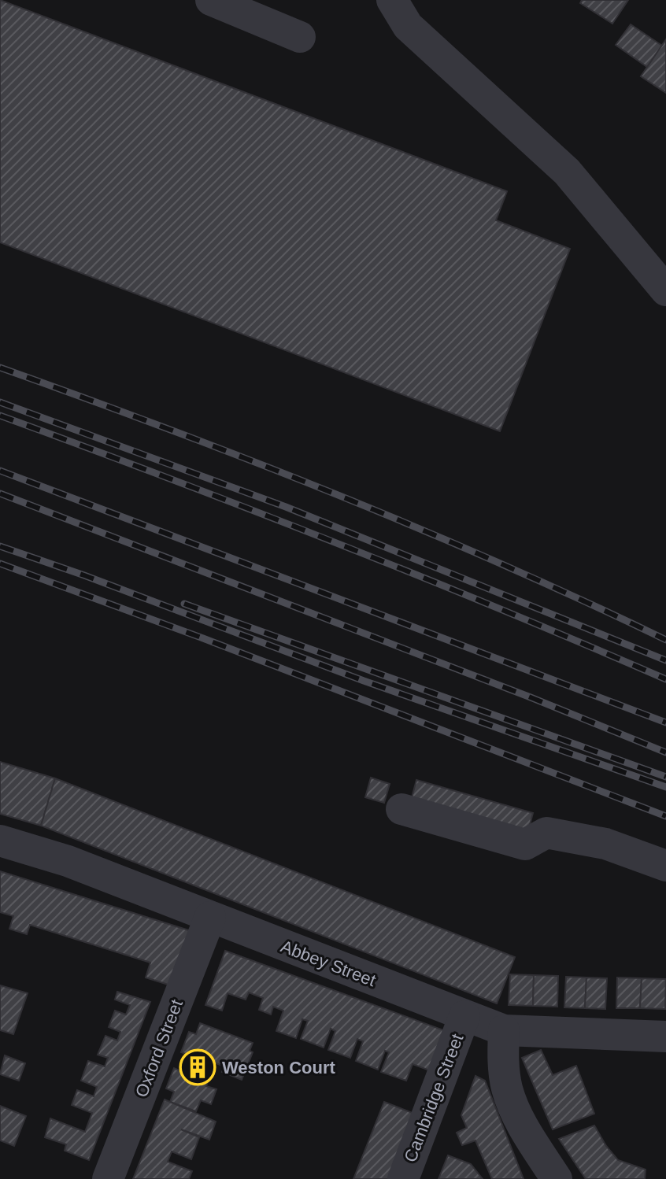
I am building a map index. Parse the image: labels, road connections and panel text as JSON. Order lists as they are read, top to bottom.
{
  "streets": {
    "street": ["Abbey Street", "Oxford Street", "Cambridge Street"]
  },
  "crossings": [
    ["Abbey Street", "Oxford Street"],
    ["Abbey Street", "Cambridge Street"]
  ],
  "places": {
    "building": ["Weston Court"]
  }
}
